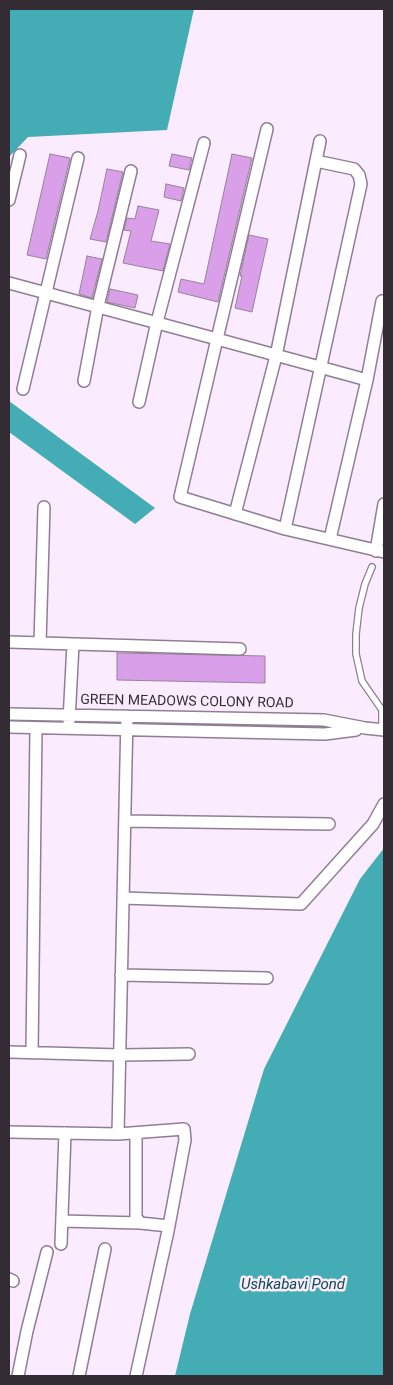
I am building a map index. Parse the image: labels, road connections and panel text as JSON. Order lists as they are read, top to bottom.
{
  "streets": {
    "street": ["GREEN MEADOWS COLONY ROAD"]
  },
  "water": ["Ushkabavi Pond"]
}
